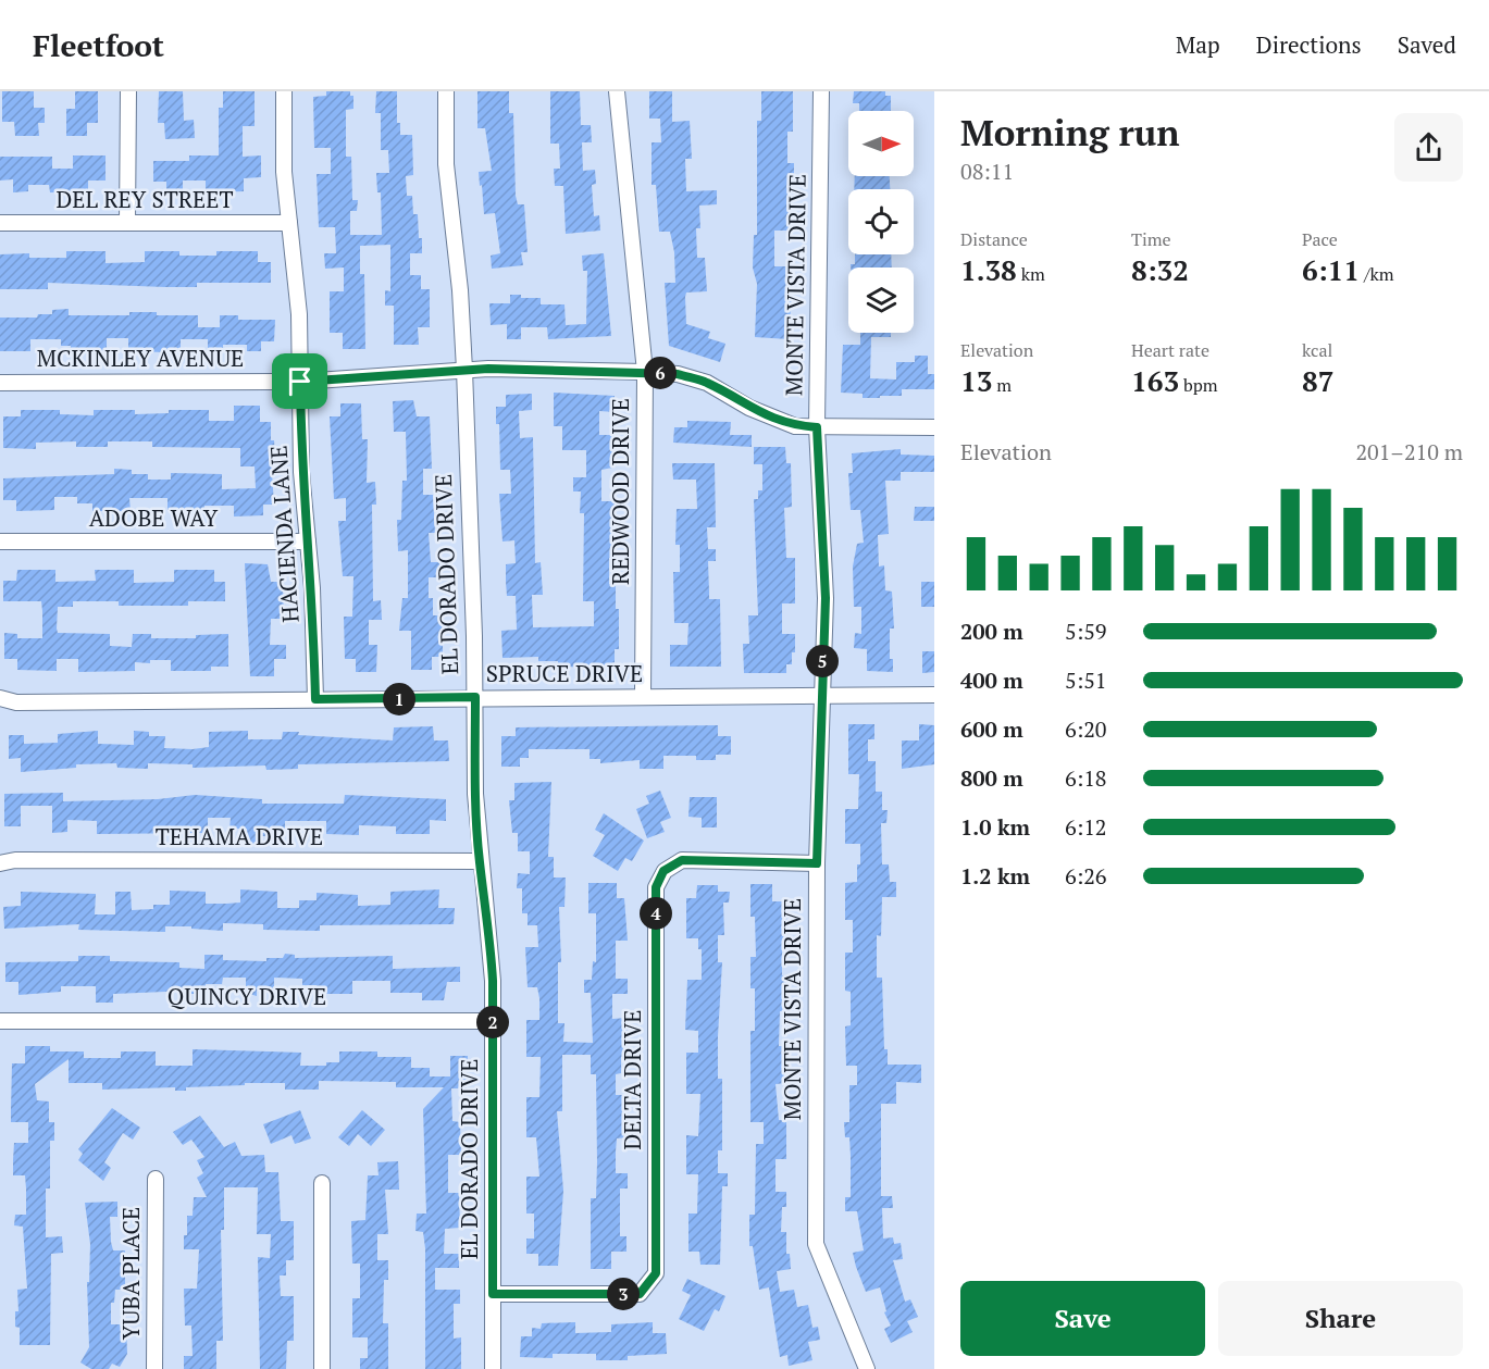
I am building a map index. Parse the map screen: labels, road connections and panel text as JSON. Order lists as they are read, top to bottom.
{
  "streets": {
    "street": [
      "DEL REY STREET",
      "MONTE VISTA DRIVE",
      "MCKINLEY AVENUE",
      "REDWOOD DRIVE",
      "ADOBE WAY",
      "HACIENDA LANE",
      "EL DORADO DRIVE",
      "SPRUCE DRIVE",
      "TEHAMA DRIVE",
      "QUINCY DRIVE",
      "DELTA DRIVE",
      "YUBA PLACE"
    ]
  },
  "crossings": [
    ["DEL REY STREET", "HACIENDA LANE"],
    ["MONTE VISTA DRIVE", "MCKINLEY AVENUE"],
    ["MONTE VISTA DRIVE", "SPRUCE DRIVE"],
    ["MONTE VISTA DRIVE", "DELTA DRIVE"],
    ["MCKINLEY AVENUE", "REDWOOD DRIVE"],
    ["MCKINLEY AVENUE", "HACIENDA LANE"],
    ["MCKINLEY AVENUE", "EL DORADO DRIVE"],
    ["REDWOOD DRIVE", "SPRUCE DRIVE"],
    ["ADOBE WAY", "HACIENDA LANE"],
    ["HACIENDA LANE", "SPRUCE DRIVE"],
    ["EL DORADO DRIVE", "SPRUCE DRIVE"],
    ["EL DORADO DRIVE", "TEHAMA DRIVE"],
    ["EL DORADO DRIVE", "QUINCY DRIVE"],
    ["EL DORADO DRIVE", "DELTA DRIVE"]
  ],
  "north": "right",
  "page": {
    "header": "Fleetfoot",
    "nav": ["Map", "Directions", "Saved"],
    "heading": ["Morning run", "08:11"],
    "stats": [
      ["Distance", "1.38 km"],
      ["Time", "8:32"],
      ["Pace", "6:11 /km"],
      ["Elevation", "13 m"],
      ["Heart rate", "163 bpm"],
      ["kcal", "87"]
    ],
    "pins": [
      "6",
      "5",
      "1",
      "4",
      "2",
      "3"
    ],
    "chart": ["Elevation", "201–210 m"],
    "list": [
      {
        "name": "200 m",
        "note": "5:59"
      },
      {
        "name": "400 m",
        "note": "5:51"
      },
      {
        "name": "600 m",
        "note": "6:20"
      },
      {
        "name": "800 m",
        "note": "6:18"
      },
      {
        "name": "1.0 km",
        "note": "6:12"
      },
      {
        "name": "1.2 km",
        "note": "6:26"
      }
    ],
    "buttons": ["Save", "Share"]
  }
}
